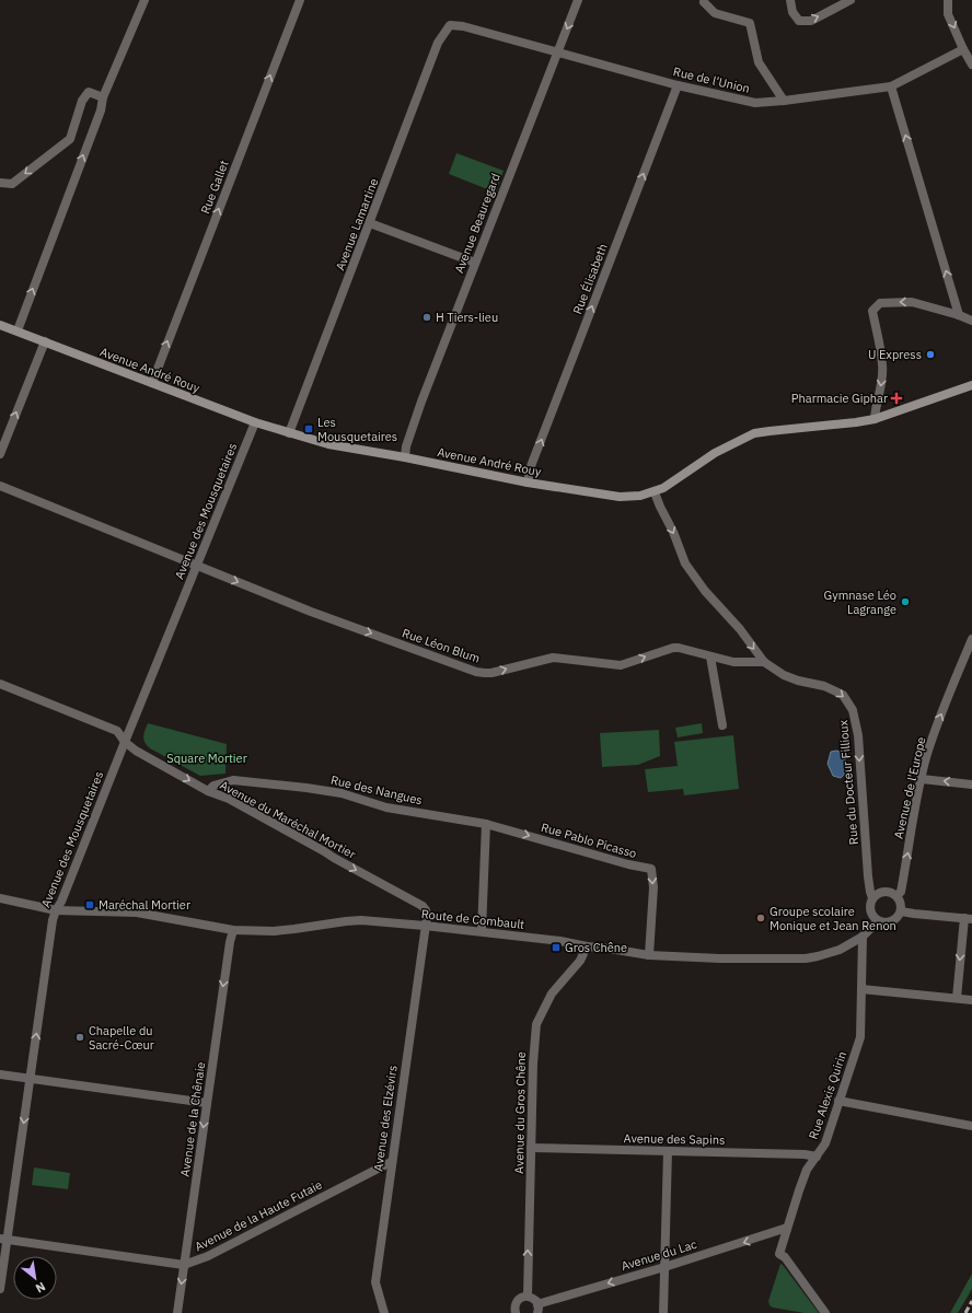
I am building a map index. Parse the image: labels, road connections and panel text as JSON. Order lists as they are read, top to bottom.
{
  "streets": {
    "main road": ["Avenue André Rouy"],
    "street": [
      "Rue de l'Union",
      "Rue Gallet",
      "Avenue Beauregard",
      "Avenue Lamartine",
      "Rue Élisabeth",
      "Avenue des Mousquetaires",
      "Rue Léon Blum",
      "Rue du Docteur Fillioux",
      "Avenue de l'Europe",
      "Rue des Nangues",
      "Avenue du Maréchal Mortier",
      "Rue Pablo Picasso",
      "Route de Combault",
      "Rue Alexis Quirin",
      "Avenue du Gros Chêne",
      "Avenue des Elzévirs",
      "Avenue de la Chênaie",
      "Avenue des Sapins",
      "Avenue de la Haute Futaie",
      "Avenue du Lac"
    ]
  },
  "crossings": [
    ["Rue de l'Union", "Avenue Beauregard"],
    ["Rue de l'Union", "Avenue Lamartine"],
    ["Rue de l'Union", "Rue Élisabeth"],
    ["Rue Gallet", "Avenue André Rouy"],
    ["Avenue Beauregard", "Avenue André Rouy"],
    ["Avenue Lamartine", "Avenue André Rouy"],
    ["Rue Élisabeth", "Avenue André Rouy"],
    ["Avenue André Rouy", "Avenue des Mousquetaires"],
    ["Avenue André Rouy", "Rue du Docteur Fillioux"],
    ["Avenue des Mousquetaires", "Rue Léon Blum"],
    ["Avenue des Mousquetaires", "Avenue du Maréchal Mortier"],
    ["Avenue des Mousquetaires", "Route de Combault"],
    ["Avenue des Mousquetaires", "Avenue de la Haute Futaie"],
    ["Rue Léon Blum", "Rue du Docteur Fillioux"],
    ["Rue du Docteur Fillioux", "Avenue de l'Europe"],
    ["Rue du Docteur Fillioux", "Route de Combault"],
    ["Avenue de l'Europe", "Route de Combault"],
    ["Rue des Nangues", "Avenue du Maréchal Mortier"],
    ["Rue des Nangues", "Rue Pablo Picasso"],
    ["Avenue du Maréchal Mortier", "Route de Combault"],
    ["Avenue du Maréchal Mortier", "Avenue des Elzévirs"],
    ["Rue Pablo Picasso", "Route de Combault"],
    ["Route de Combault", "Rue Alexis Quirin"],
    ["Route de Combault", "Avenue du Gros Chêne"],
    ["Route de Combault", "Avenue des Elzévirs"],
    ["Route de Combault", "Avenue de la Chênaie"],
    ["Rue Alexis Quirin", "Avenue des Sapins"],
    ["Rue Alexis Quirin", "Avenue du Lac"],
    ["Avenue du Gros Chêne", "Avenue des Sapins"],
    ["Avenue des Elzévirs", "Avenue de la Haute Futaie"],
    ["Avenue de la Chênaie", "Avenue de la Haute Futaie"]
  ],
  "one_way": [
    "Rue Gallet",
    "Rue Élisabeth",
    "Rue Léon Blum",
    "Rue du Docteur Fillioux",
    "Avenue de l'Europe",
    "Avenue du Maréchal Mortier",
    "Rue Pablo Picasso",
    "Avenue du Gros Chêne",
    "Avenue de la Chênaie",
    "Avenue du Lac"
  ],
  "parks": ["Square Mortier"],
  "places": {
    "other": [
      "H Tiers-lieu",
      "U Express",
      "Gymnase Léo Lagrange",
      "Groupe scolaire Monique et Jean Renon",
      "Chapelle du Sacré-Cœur"
    ],
    "health": ["Pharmacie Giphar"],
    "transit": ["Les Mousquetaires", "Maréchal Mortier", "Gros Chêne"]
  },
  "north": "bottom right"
}
